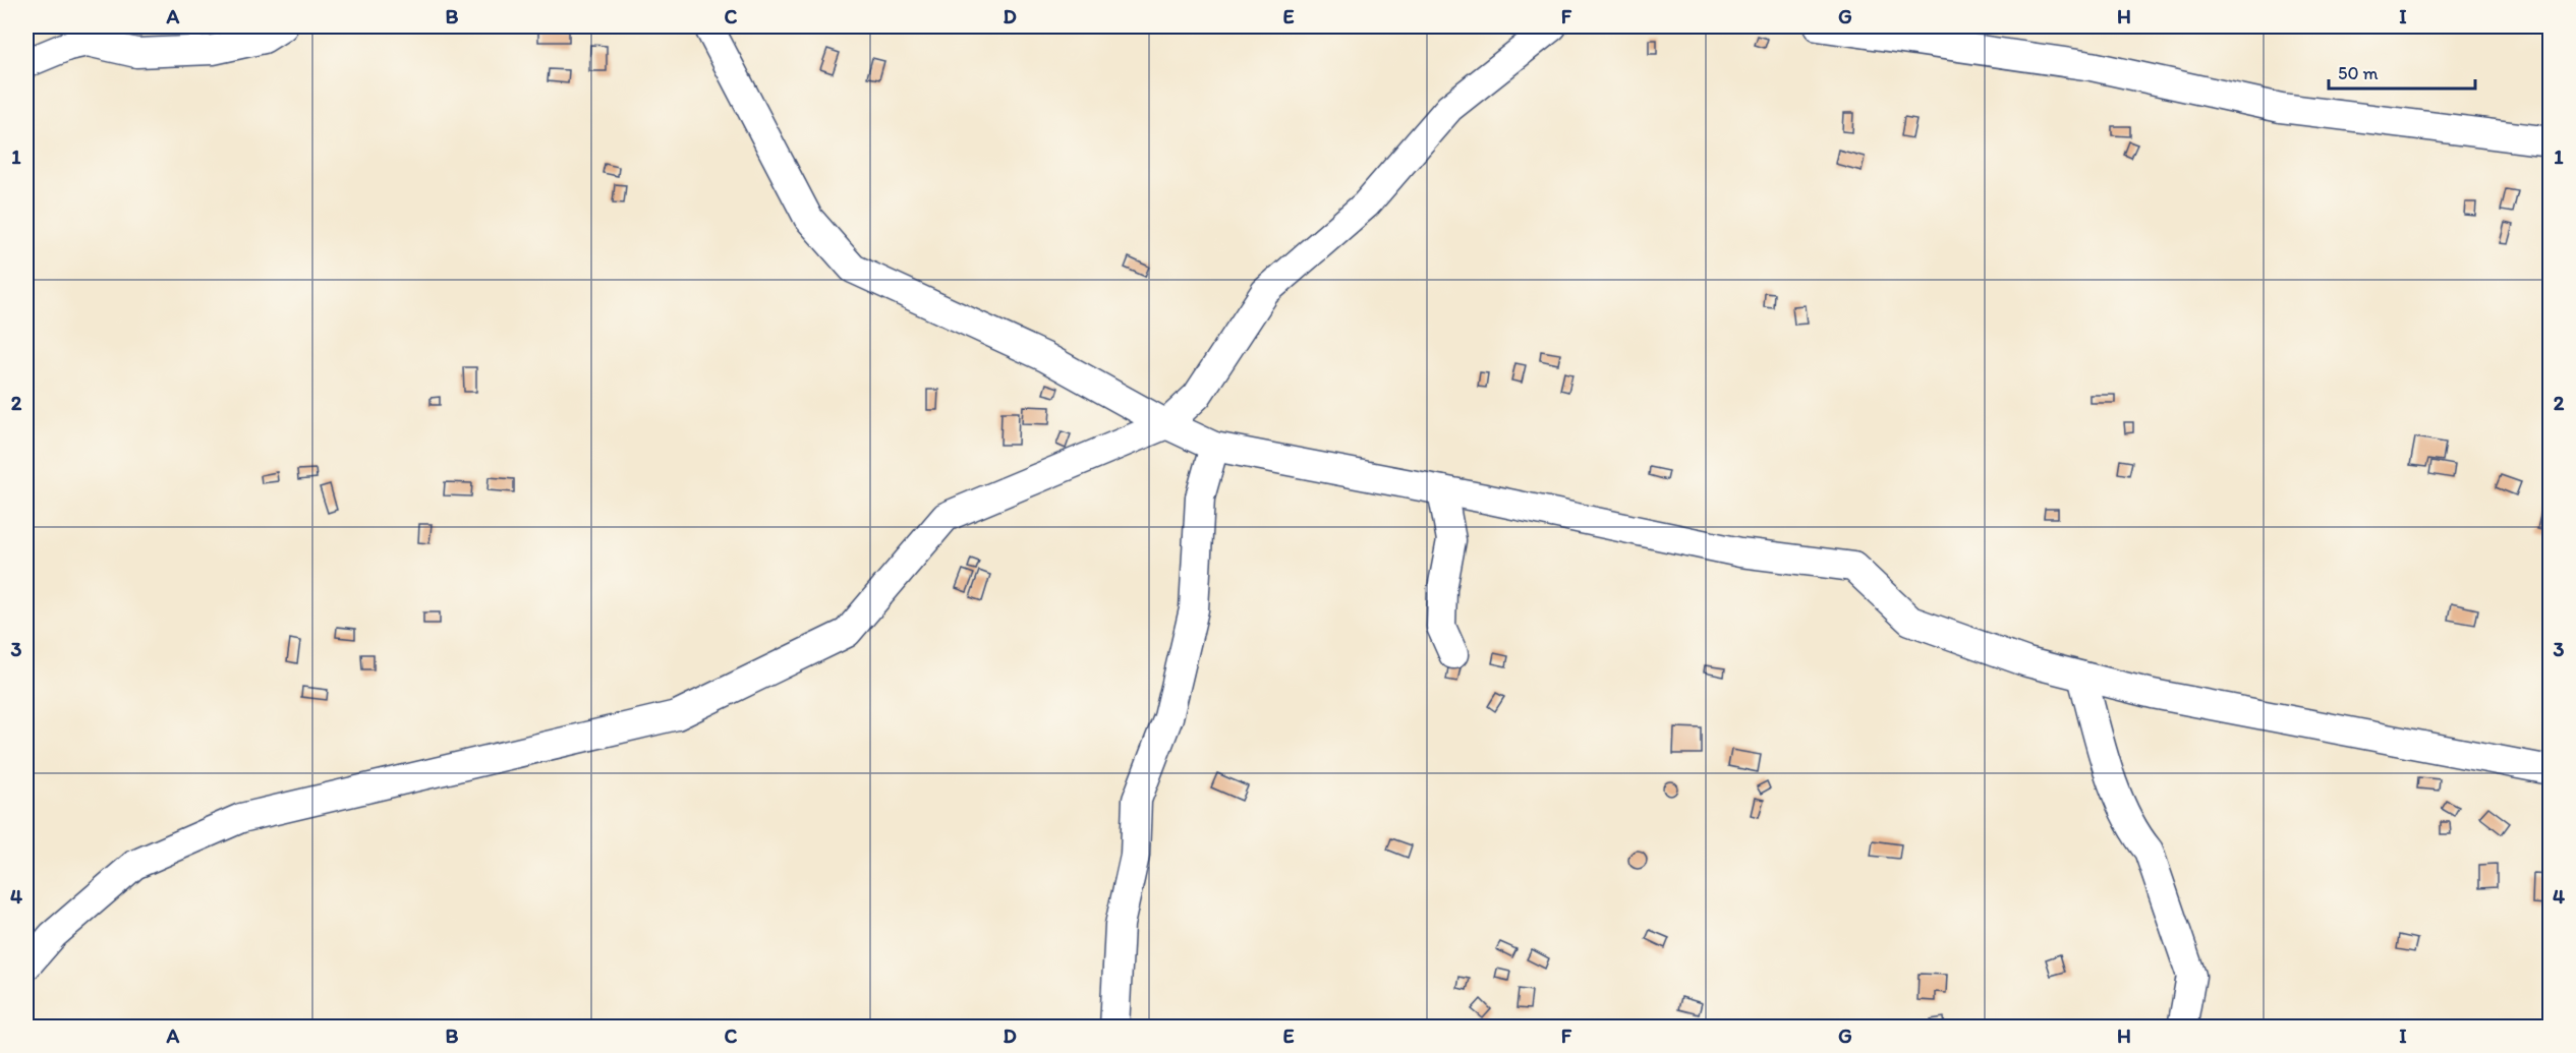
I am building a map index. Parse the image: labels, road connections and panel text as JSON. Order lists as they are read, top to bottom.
{
  "scale_bar": "50 m",
  "grid": {
    "columns": [
      "A",
      "B",
      "C",
      "D",
      "E",
      "F",
      "G",
      "H",
      "I"
    ],
    "rows": [
      "1",
      "2",
      "3",
      "4"
    ]
  }
}
